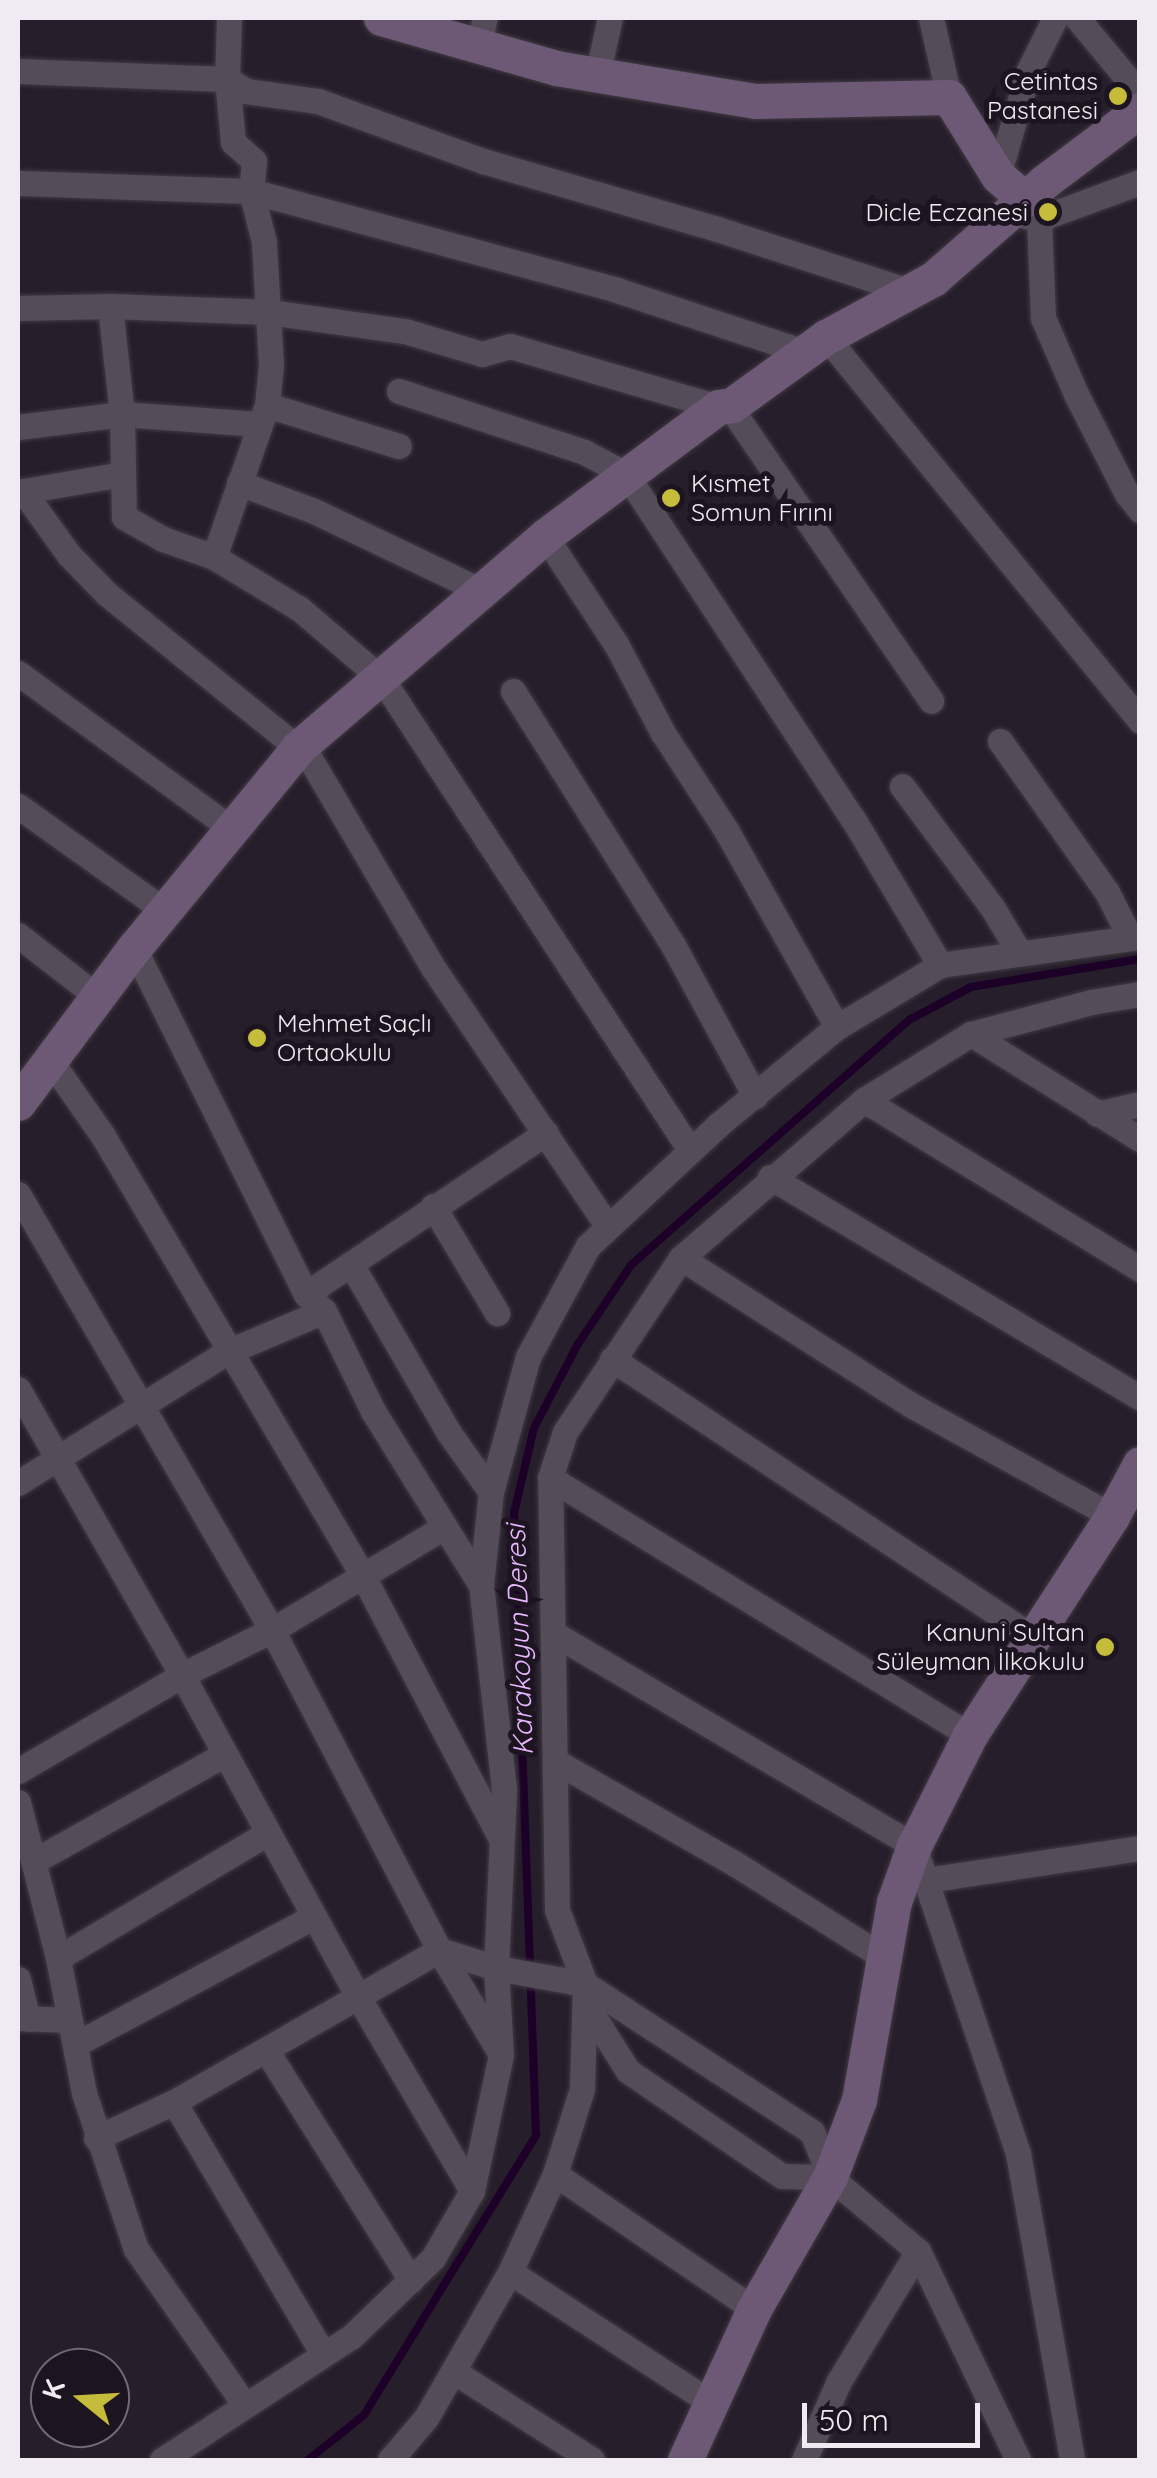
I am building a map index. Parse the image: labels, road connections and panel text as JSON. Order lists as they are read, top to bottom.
{
  "water": ["Karakoyun Deresi"],
  "places": [
    "Cetintas Pastanesi",
    "Dicle Eczanesi",
    "Kısmet Somun Fırını",
    "Mehmet Saçlı Ortaokulu",
    "Kanuni Sultan Süleyman İlkokulu"
  ],
  "scale_bar": "50 m",
  "north": "left"
}
